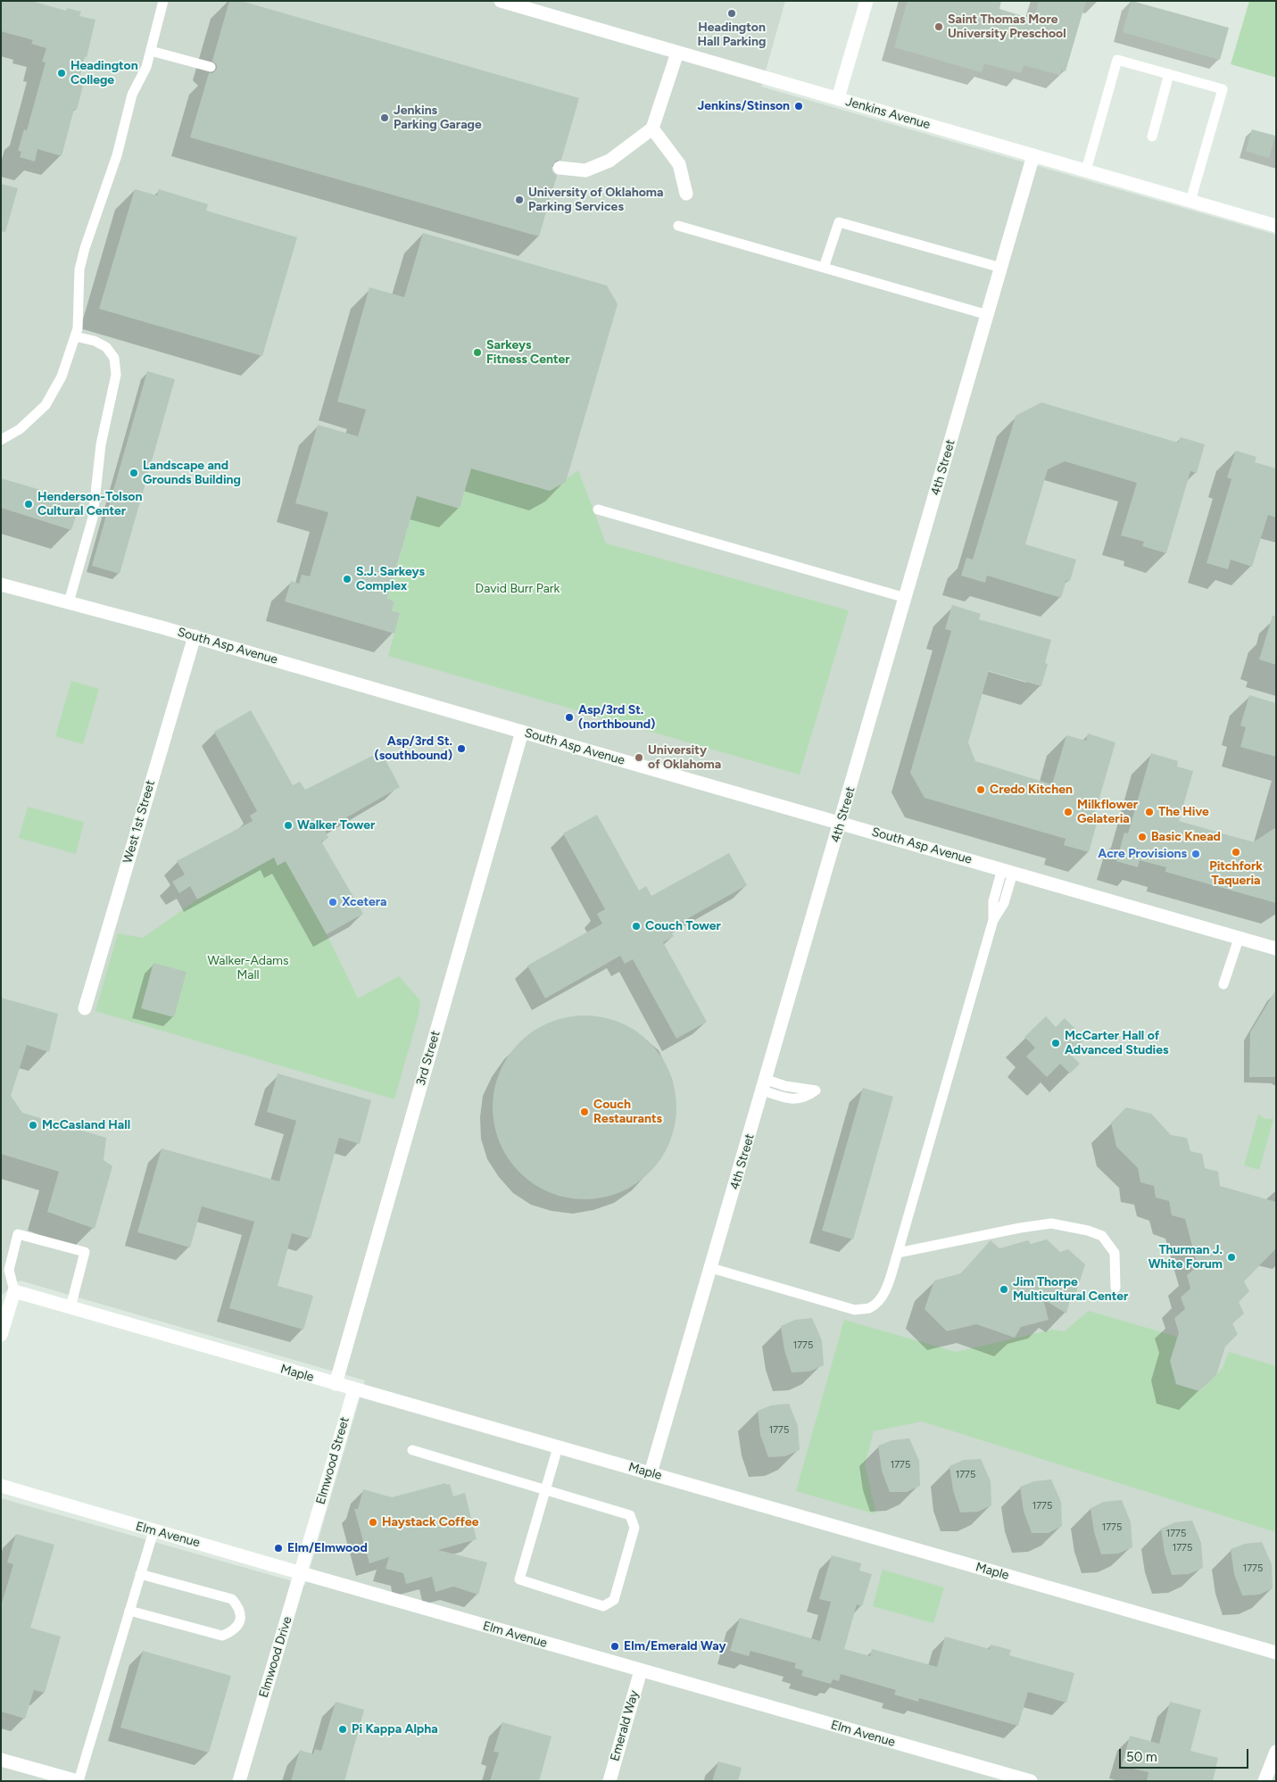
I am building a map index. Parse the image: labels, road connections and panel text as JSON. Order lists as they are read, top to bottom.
{
  "streets": {
    "street": [
      "Jenkins Avenue",
      "4th Street",
      "South Asp Avenue",
      "West 1st Street",
      "3rd Street",
      "Maple",
      "Elmwood Street",
      "Elm Avenue",
      "Elmwood Drive",
      "Emerald Way"
    ]
  },
  "crossings": [
    ["Jenkins Avenue", "4th Street"],
    ["4th Street", "South Asp Avenue"],
    ["4th Street", "Maple"],
    ["South Asp Avenue", "West 1st Street"],
    ["South Asp Avenue", "3rd Street"],
    ["3rd Street", "Maple"],
    ["Maple", "Elmwood Street"],
    ["Elmwood Street", "Elmwood Drive"],
    ["Elm Avenue", "Elmwood Drive"],
    ["Elm Avenue", "Emerald Way"]
  ],
  "parks": ["David Burr Park", "Walker-Adams Mall"],
  "places": [
    "Headington Hall Parking",
    "Saint Thomas More University Preschool",
    "Headington College",
    "Jenkins/Stinson",
    "Jenkins Parking Garage",
    "University of Oklahoma Parking Services",
    "Sarkeys Fitness Center",
    "Landscape and Grounds Building",
    "Henderson-Tolson Cultural Center",
    "S.J. Sarkeys Complex",
    "Asp/3rd St. (northbound)",
    "Asp/3rd St. (southbound)",
    "University of Oklahoma",
    "Credo Kitchen",
    "Milkflower Gelateria",
    "The Hive",
    "Walker Tower",
    "Basic Knead",
    "Pitchfork Taqueria",
    "Acre Provisions",
    "Xcetera",
    "Couch Tower",
    "McCarter Hall of Advanced Studies",
    "Couch Restaurants",
    "McCasland Hall",
    "Thurman J. White Forum",
    "Jim Thorpe Multicultural Center",
    "Haystack Coffee",
    "Elm/Elmwood",
    "Elm/Emerald Way",
    "Pi Kappa Alpha"
  ],
  "house_numbers": [
    "1775",
    "1775",
    "1775",
    "1775",
    "1775",
    "1775",
    "1775",
    "1775",
    "1775"
  ],
  "scale_bar": "50 m"
}
